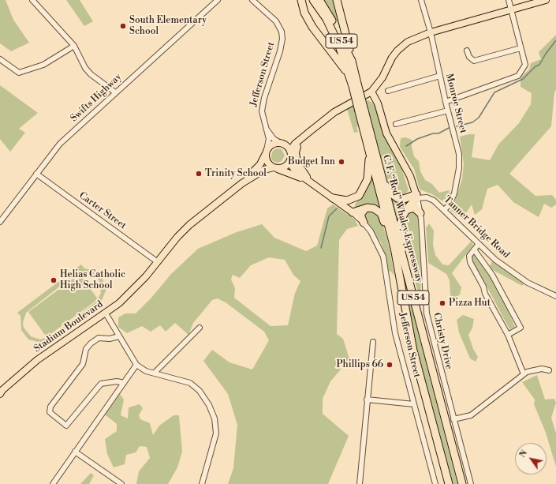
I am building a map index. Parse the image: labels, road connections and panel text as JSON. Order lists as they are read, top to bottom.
{
  "streets": {
    "highway": ["US 54", "C. F. “Red” Whaley Expressway"],
    "main road": ["Jefferson Street", "Stadium Boulevard"],
    "street": [
      "Swifts Highway",
      "Monroe Street",
      "Carter Street",
      "Tanner Bridge Road",
      "Christy Drive"
    ]
  },
  "crossings": [
    ["Swifts Highway", "Carter Street"],
    ["Monroe Street", "Tanner Bridge Road"],
    ["Carter Street", "Stadium Boulevard"],
    ["Tanner Bridge Road", "Christy Drive"]
  ],
  "places": [
    "South Elementary School",
    "Budget Inn",
    "Trinity School",
    "Helias Catholic High School",
    "Pizza Hut",
    "Phillips 66"
  ],
  "north": "top left"
}
